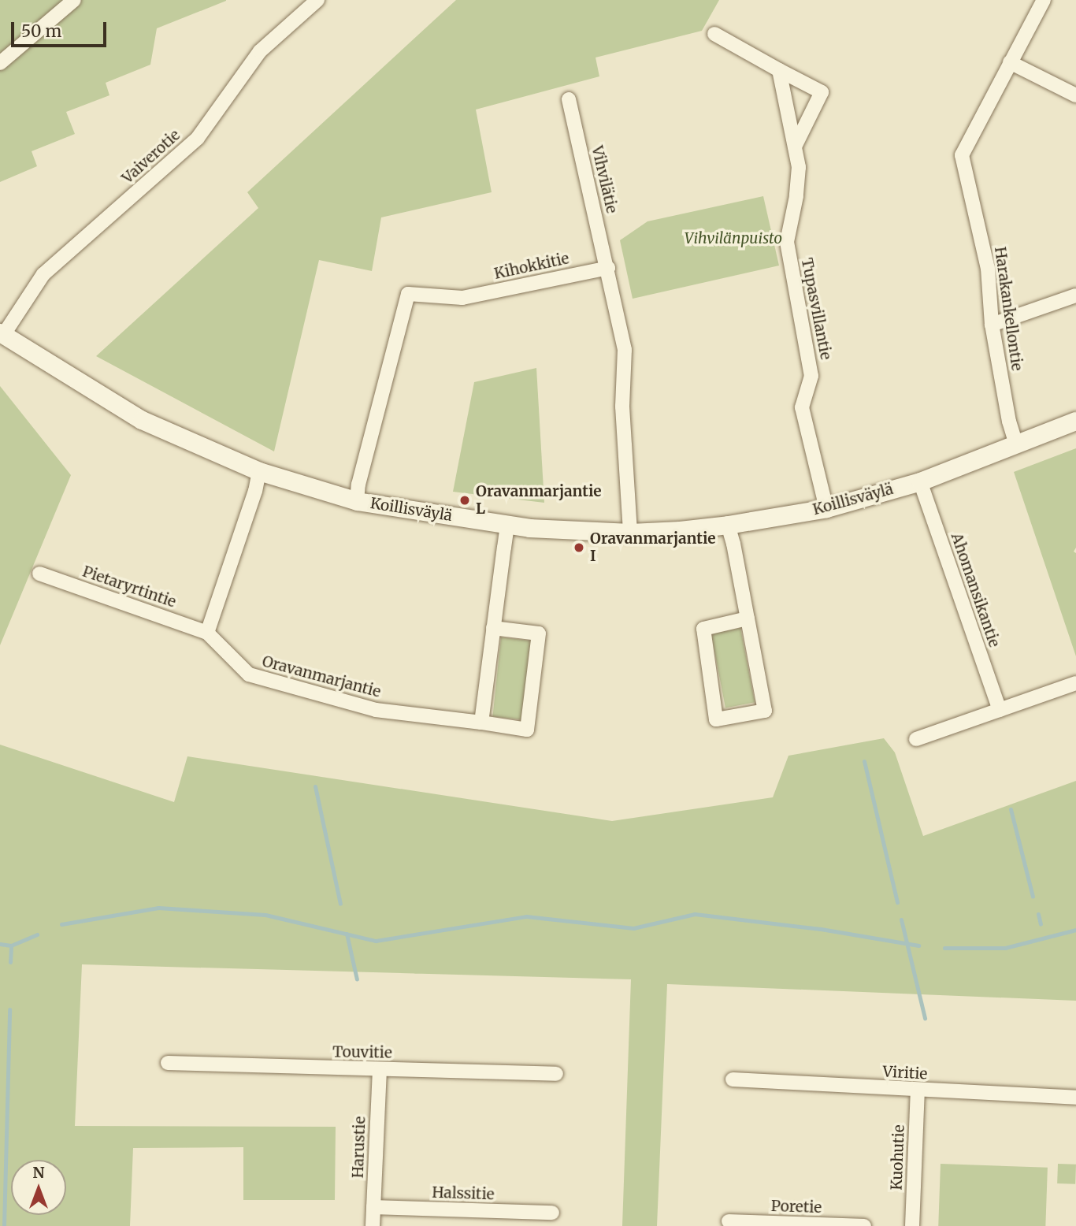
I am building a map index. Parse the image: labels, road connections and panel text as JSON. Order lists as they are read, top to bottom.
{
  "streets": {
    "street": [
      "Vaiverotie",
      "Vihvilätie",
      "Kihokkitie",
      "Tupasvillantie",
      "Harakankellontie",
      "Koillisväylä",
      "Pietaryrtintie",
      "Ahomansikantie",
      "Oravanmarjantie",
      "Touvitie",
      "Viritie",
      "Harustie",
      "Kuohutie",
      "Halssitie",
      "Poretie"
    ]
  },
  "crossings": [
    ["Vaiverotie", "Koillisväylä"],
    ["Vihvilätie", "Kihokkitie"],
    ["Kihokkitie", "Koillisväylä"],
    ["Tupasvillantie", "Koillisväylä"],
    ["Harakankellontie", "Koillisväylä"],
    ["Koillisväylä", "Ahomansikantie"],
    ["Pietaryrtintie", "Oravanmarjantie"],
    ["Touvitie", "Harustie"],
    ["Viritie", "Kuohutie"],
    ["Harustie", "Halssitie"]
  ],
  "parks": ["Vihvilänpuisto"],
  "places": ["Oravanmarjantie L", "Oravanmarjantie I"],
  "scale_bar": "50 m",
  "north": "top"
}
